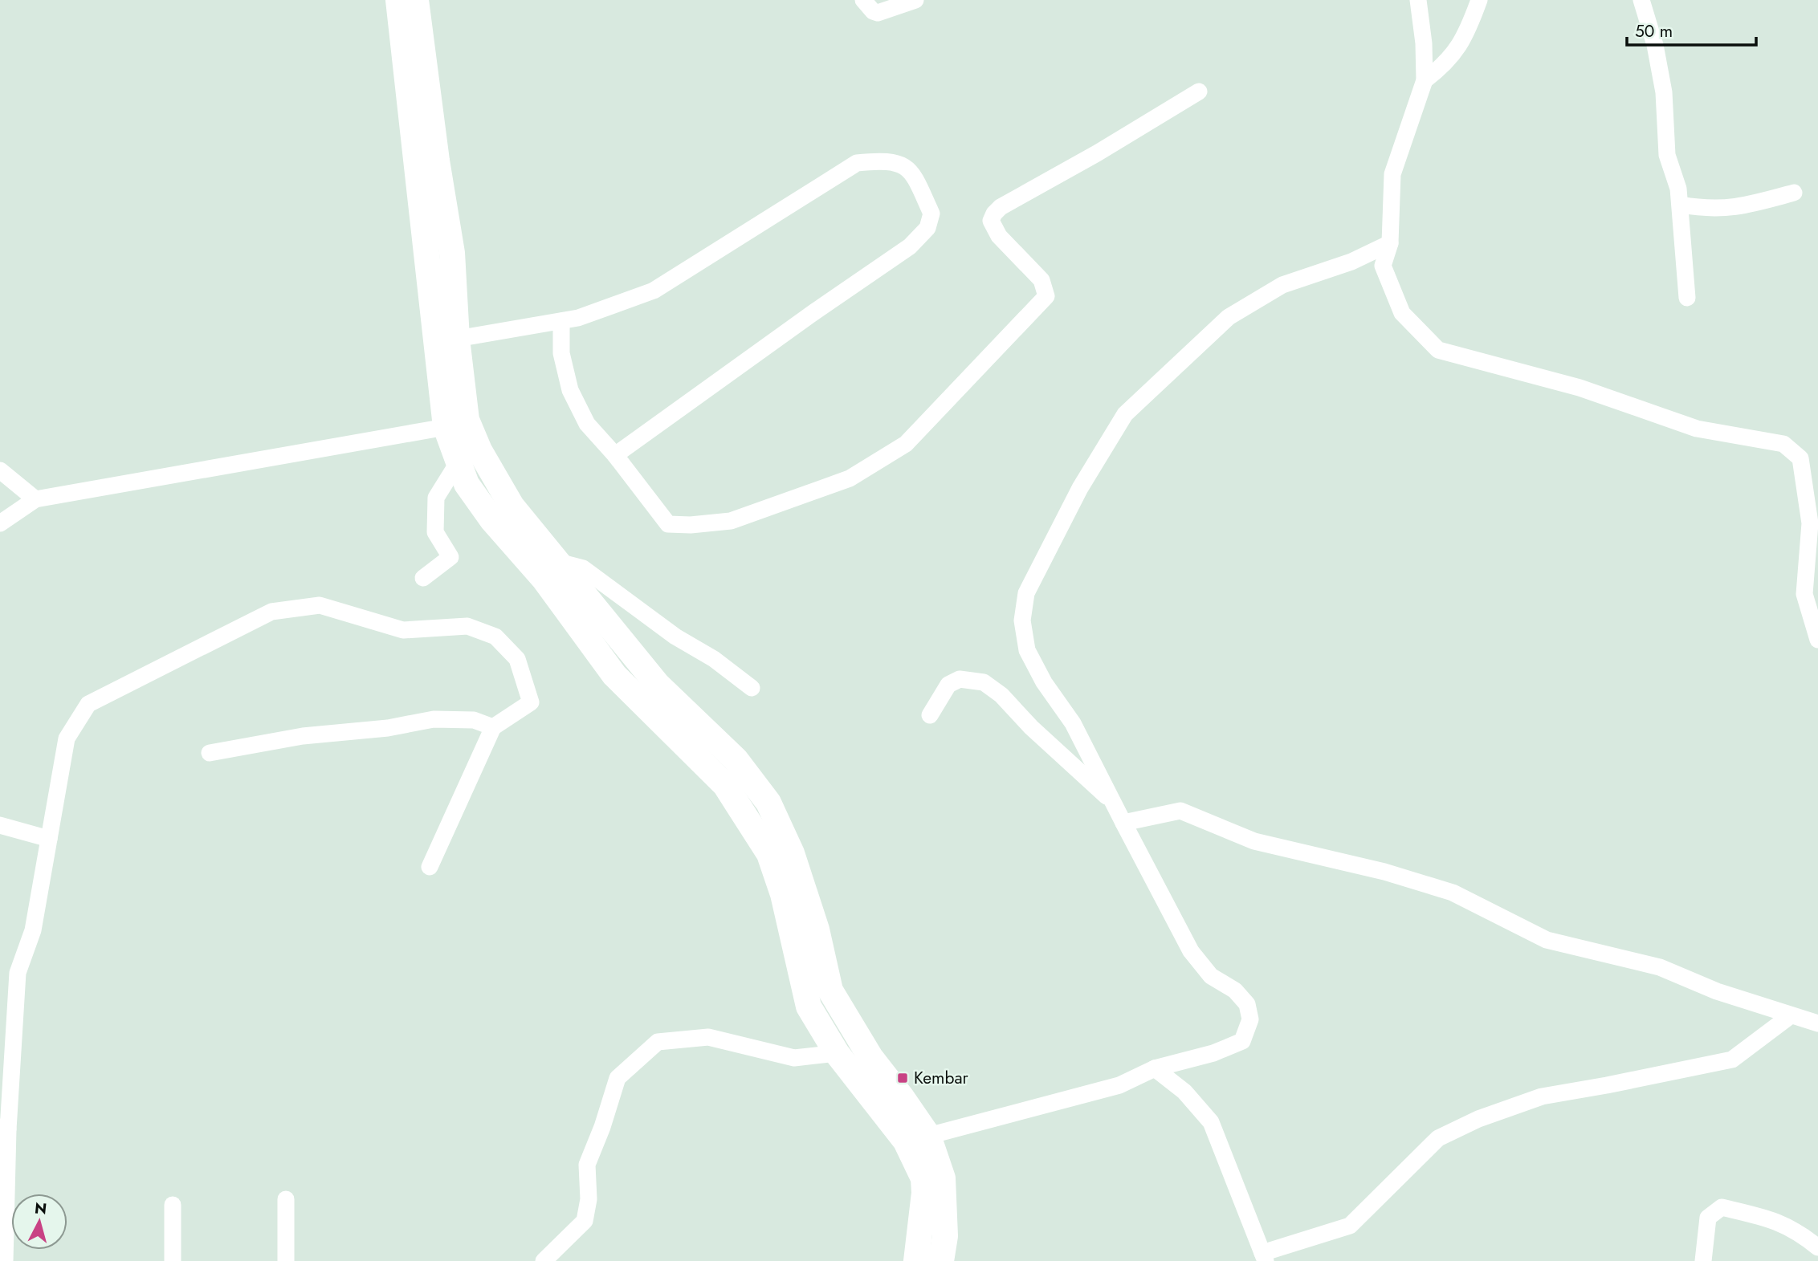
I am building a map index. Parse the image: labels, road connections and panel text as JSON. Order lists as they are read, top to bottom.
{
  "places": {
    "transit": ["Kembar"]
  },
  "scale_bar": "50 m",
  "north": "top"
}
